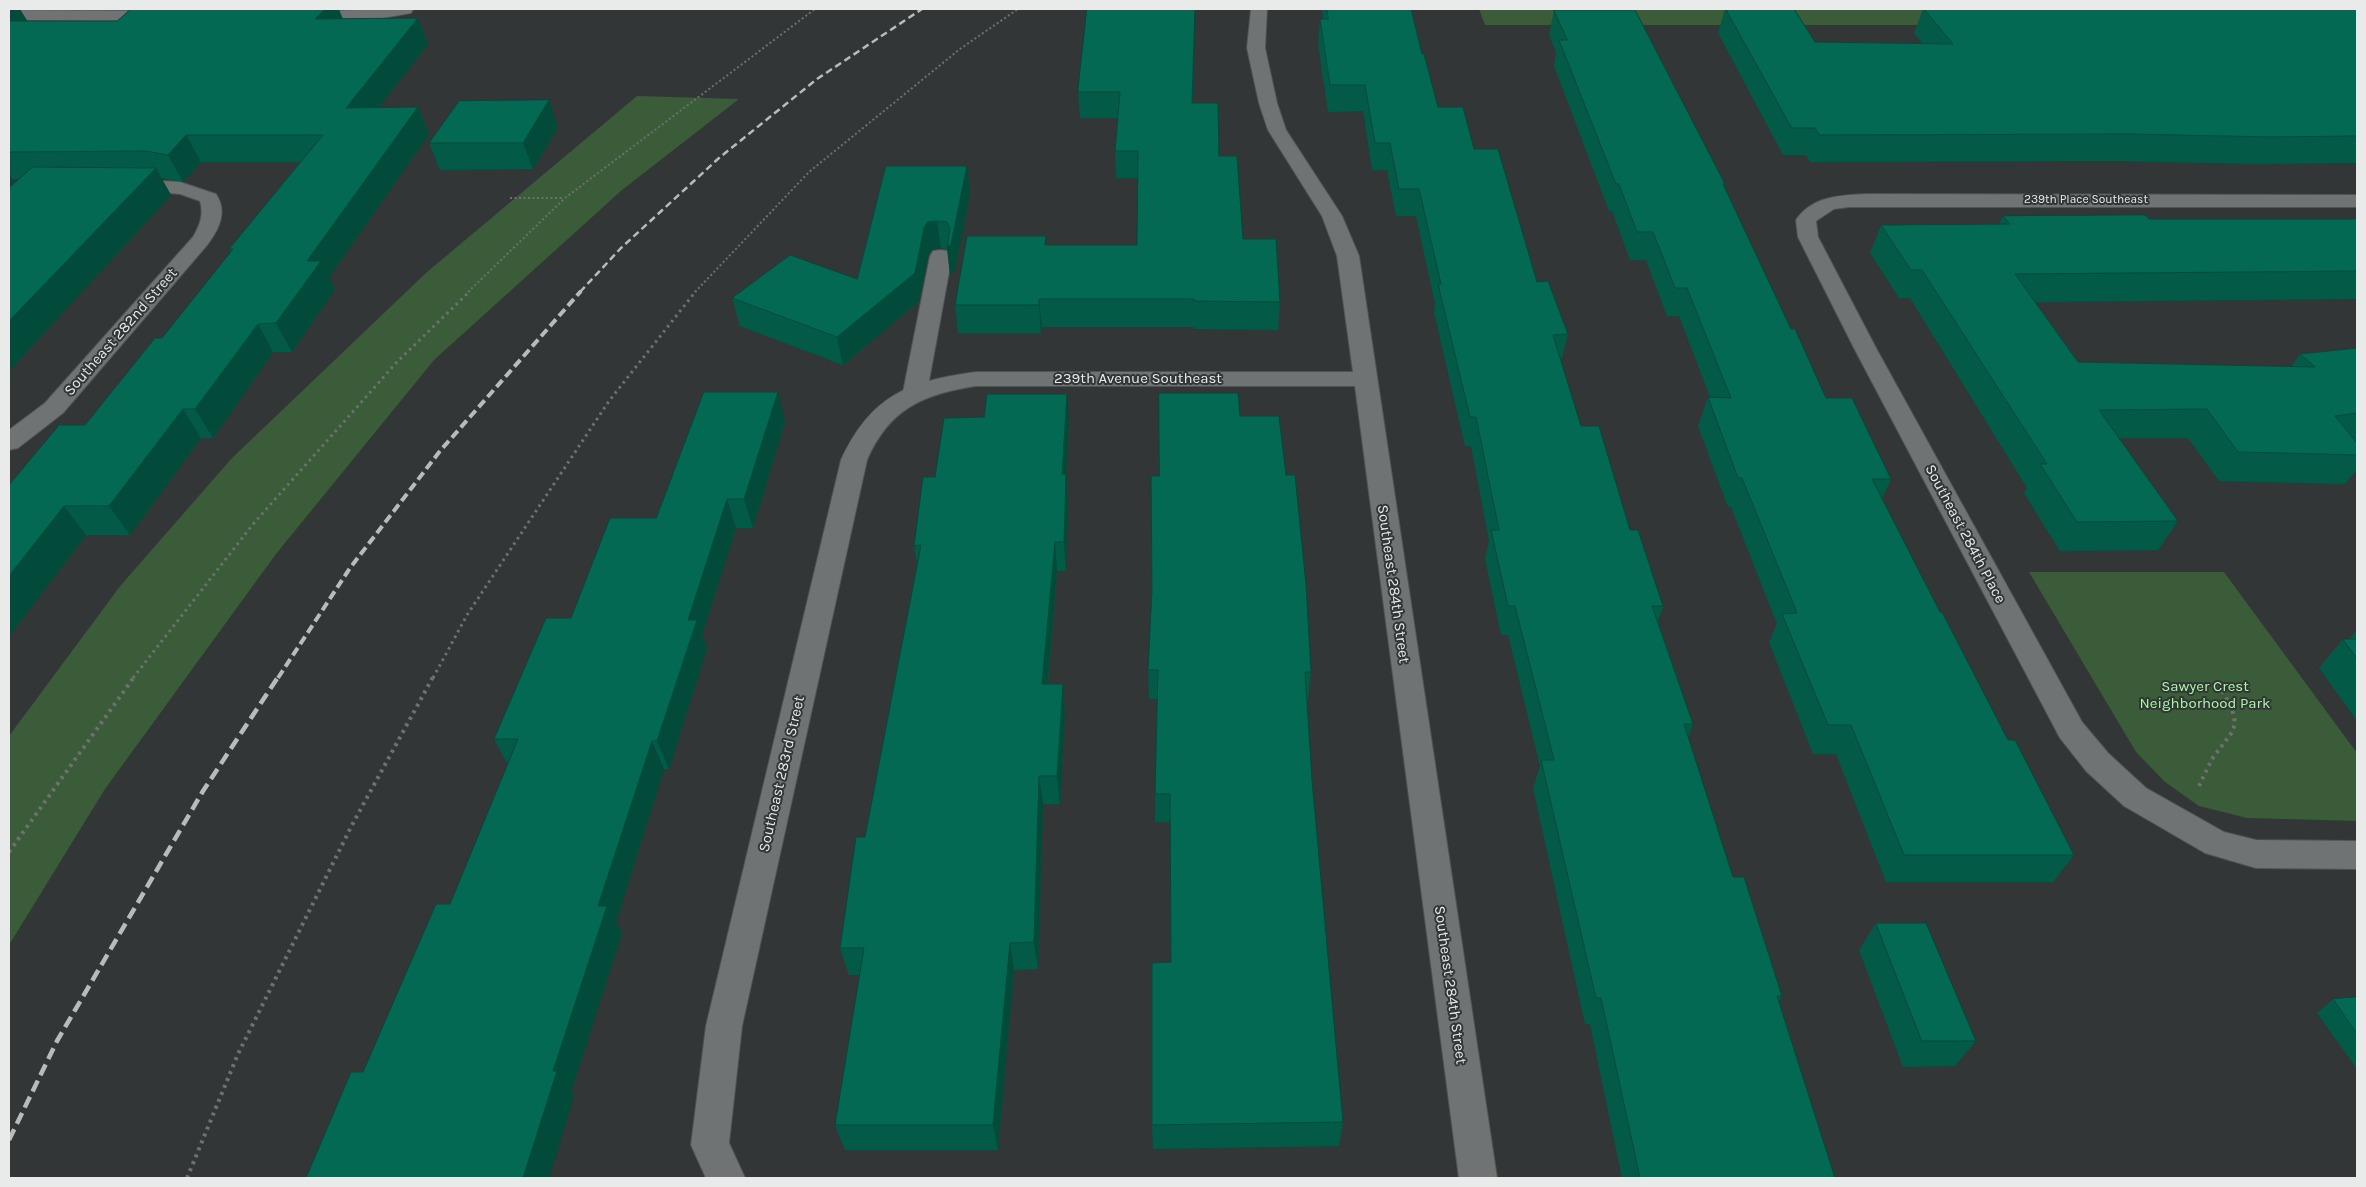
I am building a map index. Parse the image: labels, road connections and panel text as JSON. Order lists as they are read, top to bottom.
{
  "streets": {
    "street": [
      "239th Place Southeast",
      "Southeast 282nd Street",
      "239th Avenue Southeast",
      "Southeast 284th Place",
      "Southeast 284th Street",
      "Southeast 283rd Street"
    ]
  },
  "crossings": [
    ["239th Place Southeast", "Southeast 284th Place"],
    ["239th Avenue Southeast", "Southeast 284th Street"],
    ["239th Avenue Southeast", "Southeast 283rd Street"]
  ],
  "parks": ["Sawyer Crest Neighborhood Park"]
}
